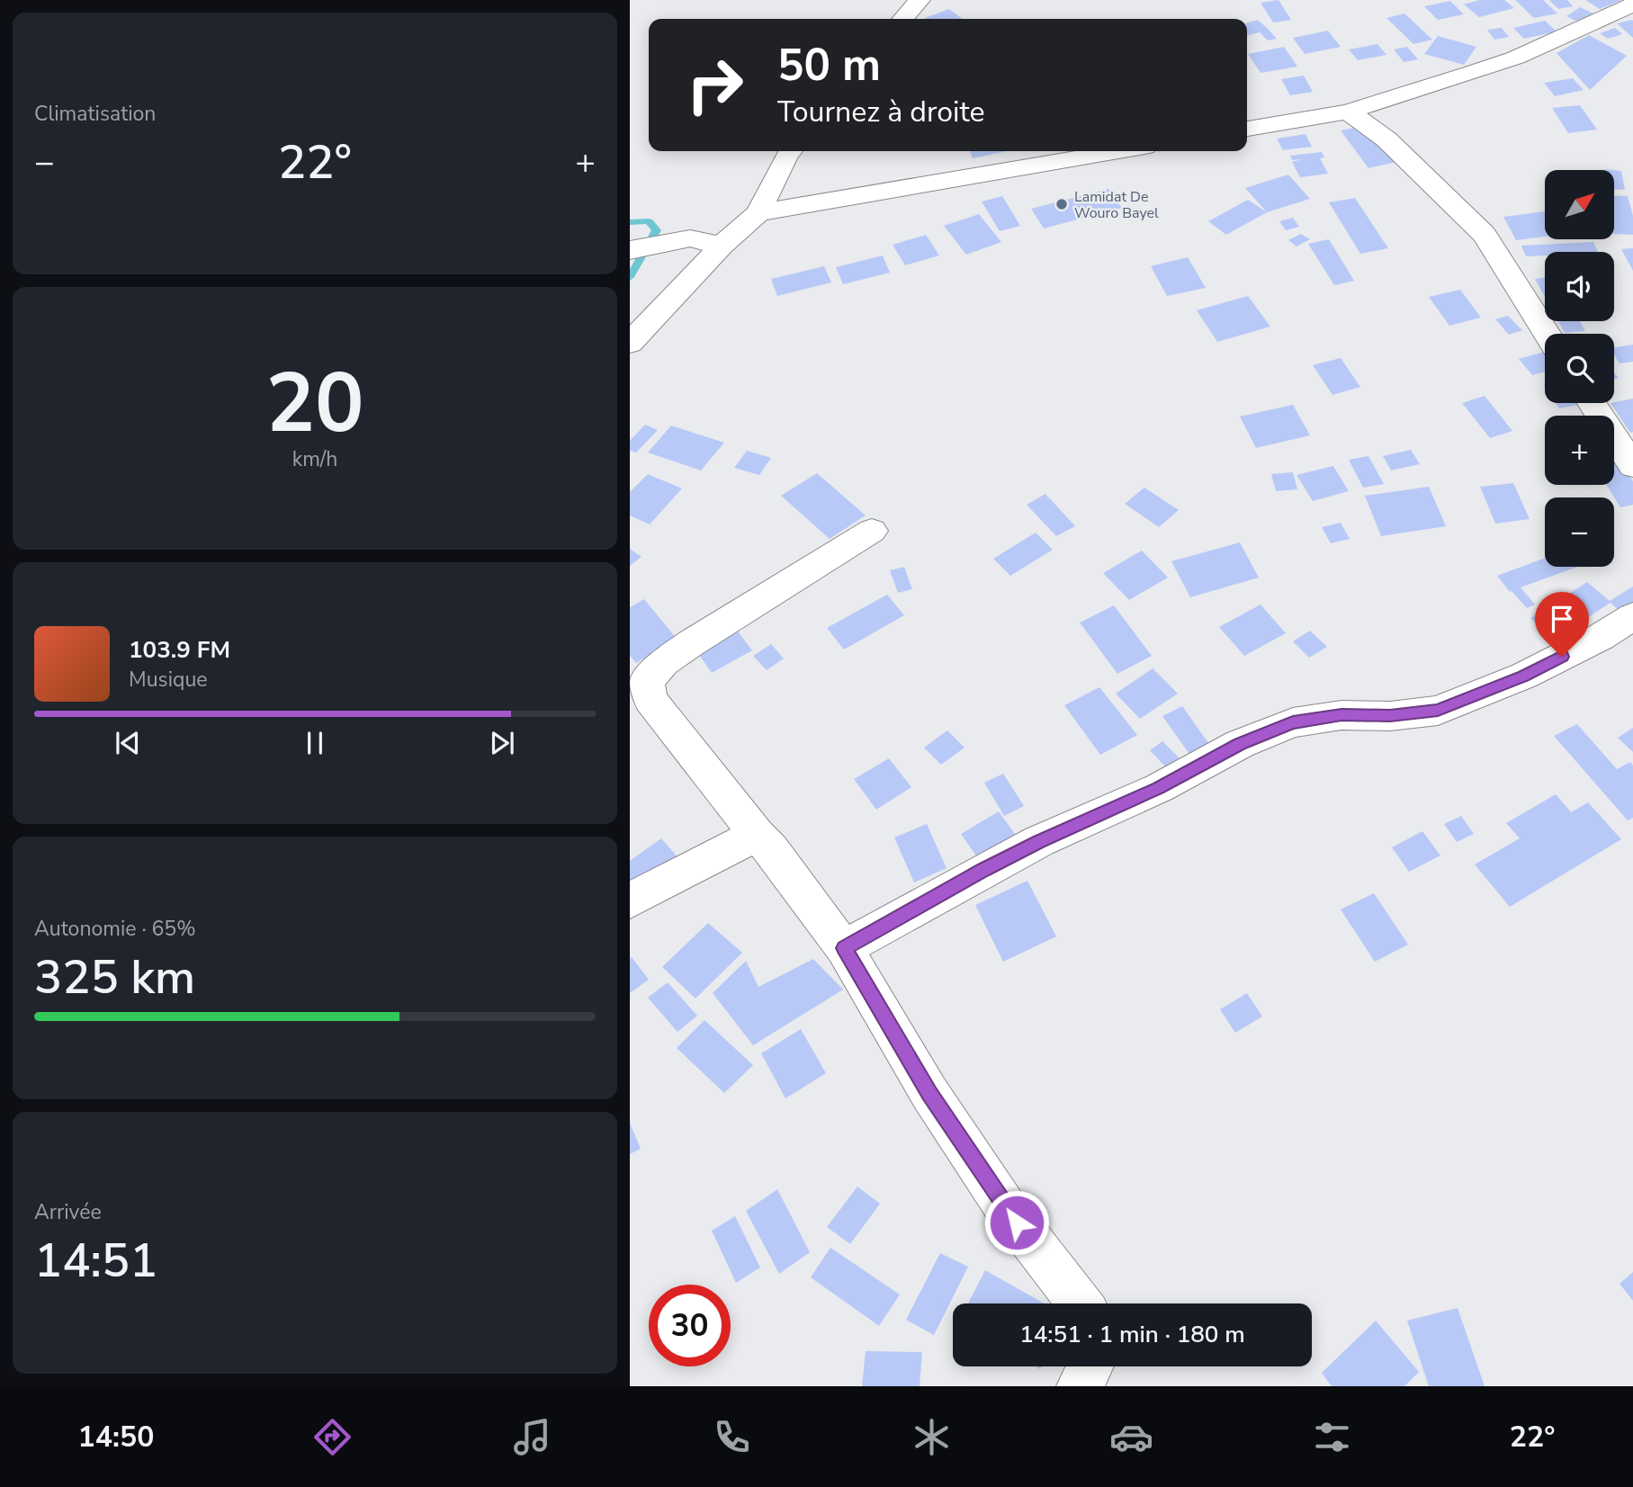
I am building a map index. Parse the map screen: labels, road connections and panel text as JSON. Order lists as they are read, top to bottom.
{
  "places": ["Lamidat De Wouro Bayel"],
  "north": "top right",
  "page": {
    "tile": [
      "Climatisation",
      ["20", "km/h"],
      ["Autonomie · 65%", "325 km"],
      ["Arrivée", "14:51"]
    ],
    "turn": ["50 m", "Tournez à droite"],
    "heat": ["−", "22°", "+"],
    "map_buttons": ["+", "−"],
    "song": ["103.9 FM", "Musique"],
    "limit": "30",
    "trip": "14:51 · 1 min · 180 m",
    "tabs": ["14:50", "22°"]
  }
}
